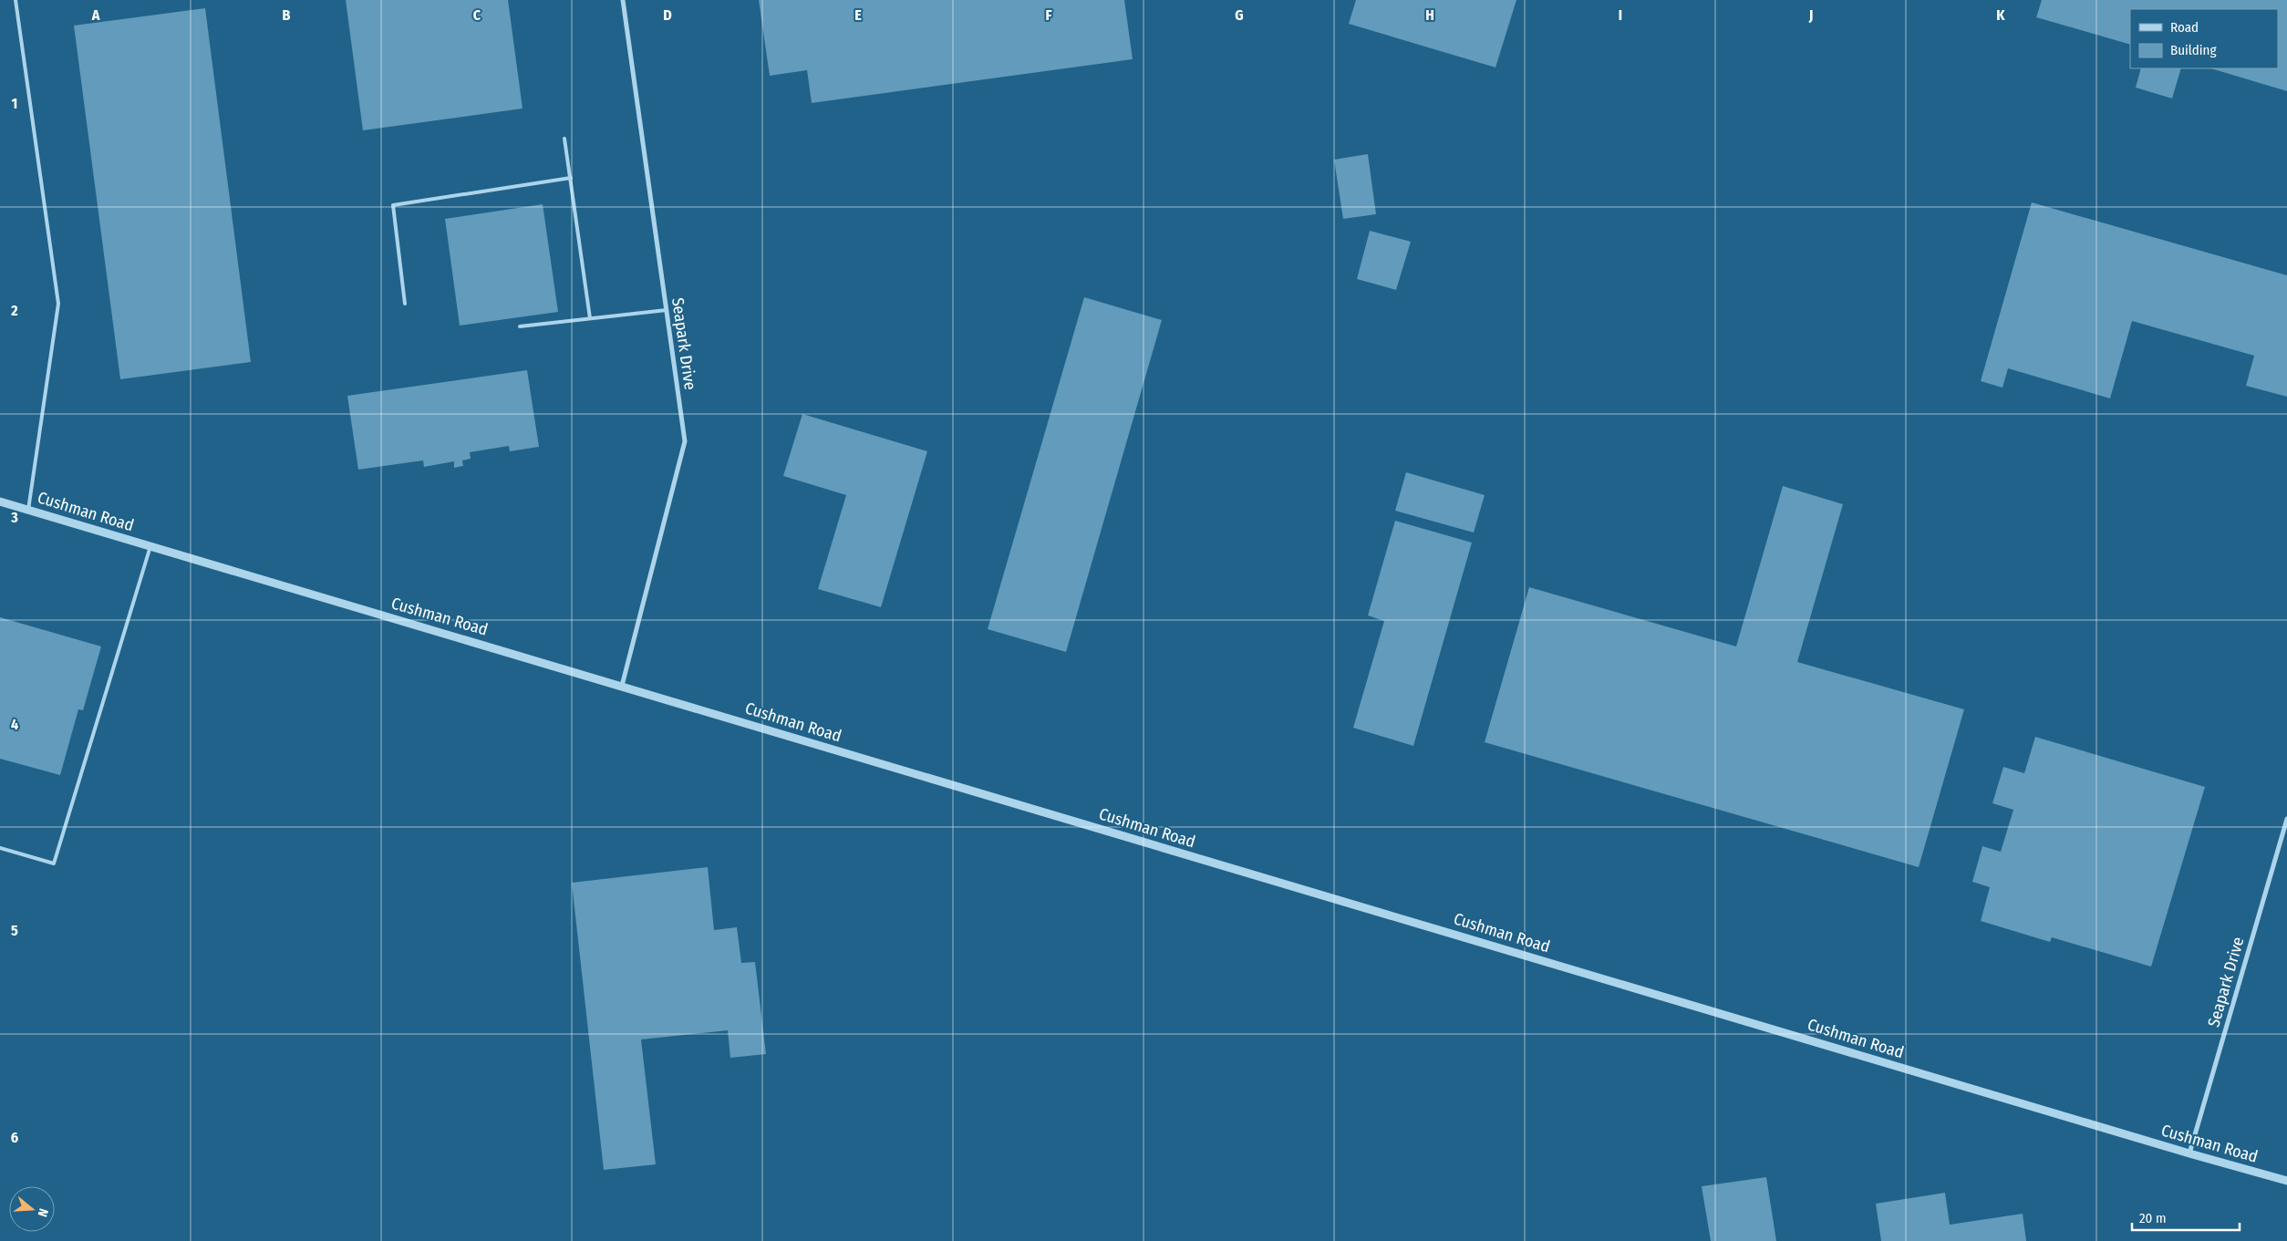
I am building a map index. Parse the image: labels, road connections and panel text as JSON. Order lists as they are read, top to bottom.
{
  "streets": {
    "street": ["Seapark Drive", "Cushman Road"]
  },
  "crossings": [
    ["Seapark Drive", "Cushman Road"]
  ],
  "legend": ["Road", "Building"],
  "scale_bar": "20 m",
  "north": "right",
  "grid": {
    "columns": [
      "A",
      "B",
      "C",
      "D",
      "E",
      "F",
      "G",
      "H",
      "I",
      "J",
      "K"
    ],
    "rows": [
      "1",
      "2",
      "3",
      "4",
      "5",
      "6"
    ]
  }
}
